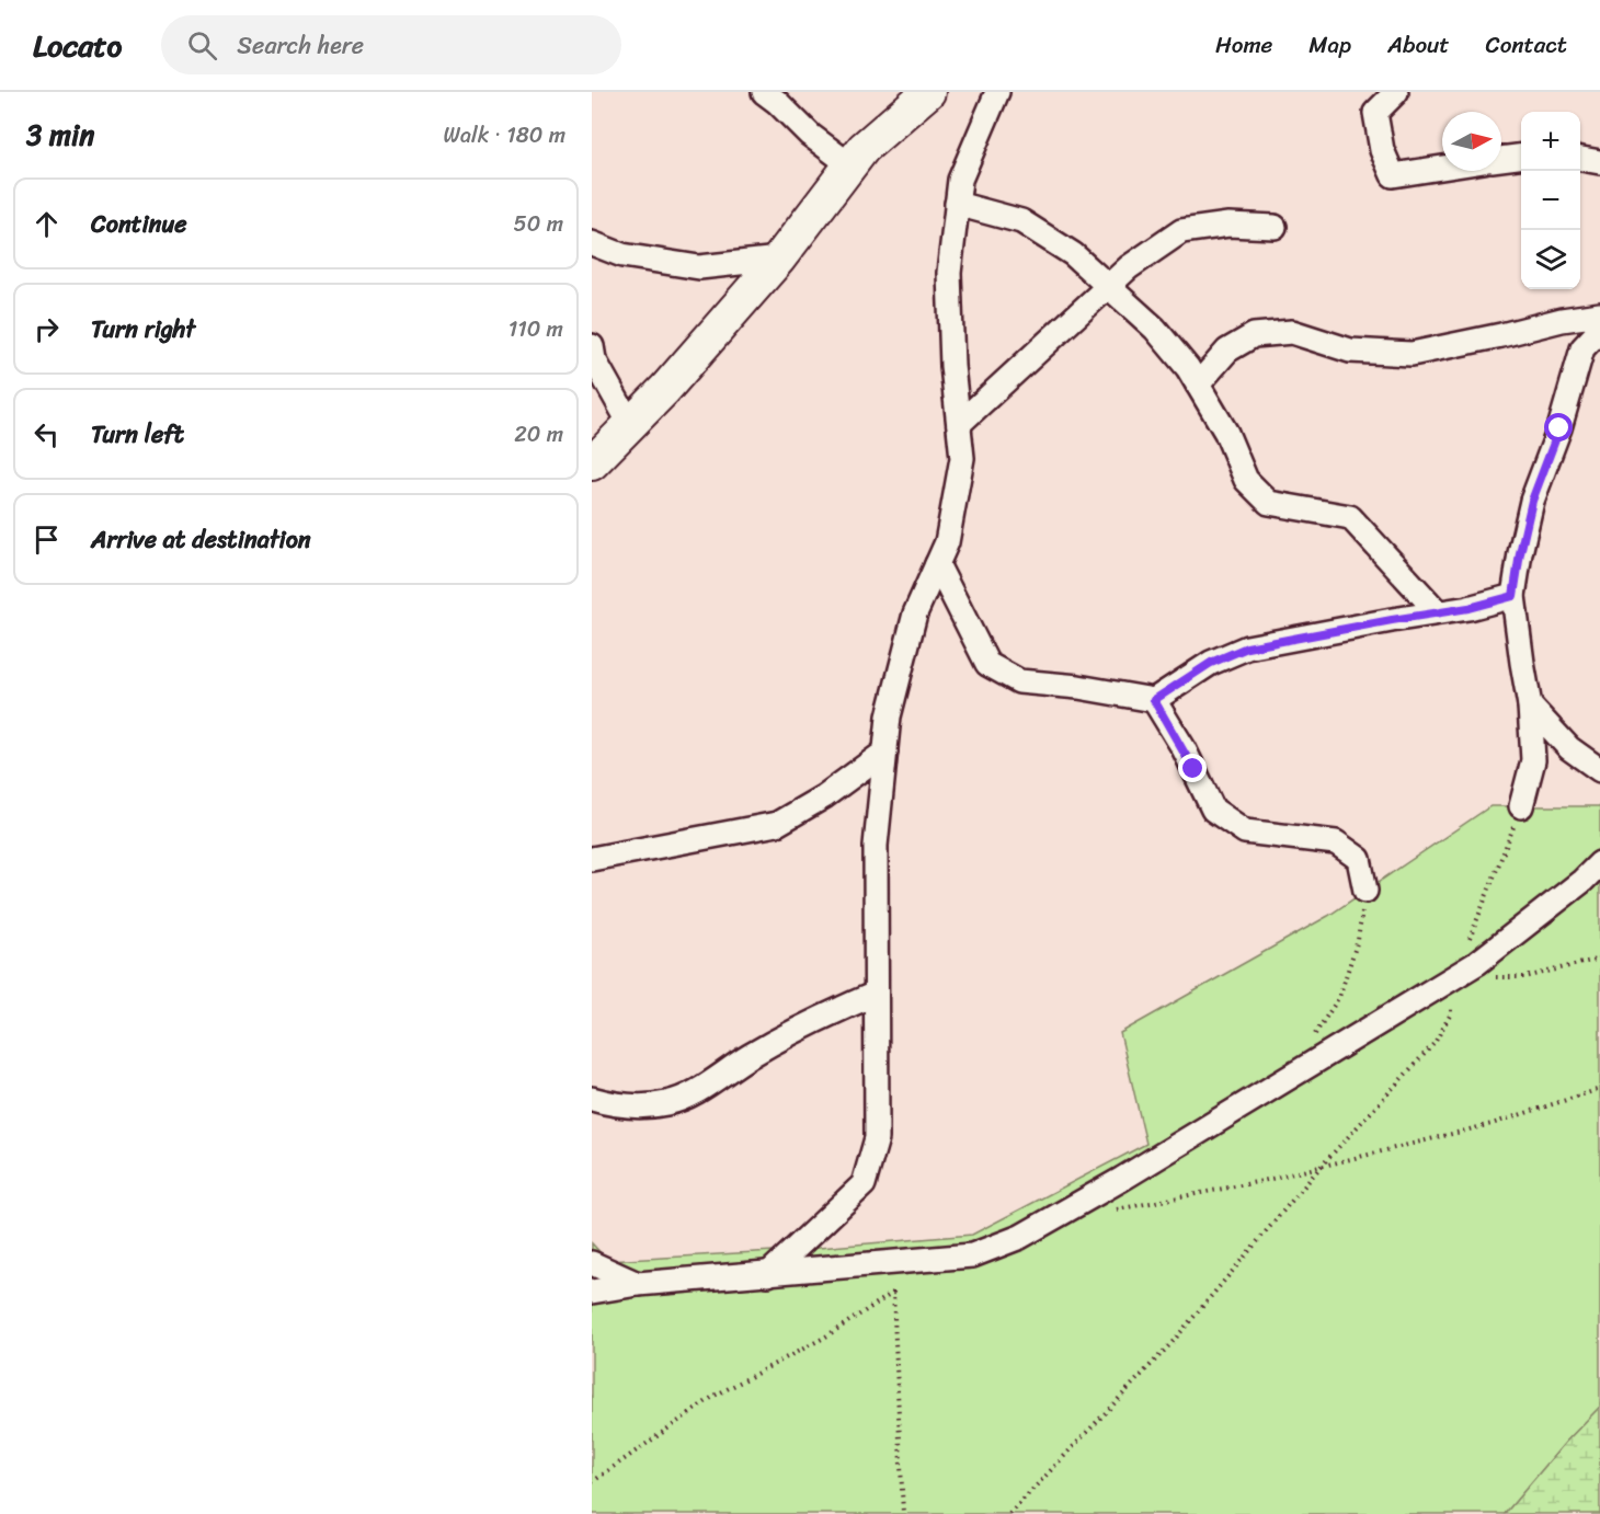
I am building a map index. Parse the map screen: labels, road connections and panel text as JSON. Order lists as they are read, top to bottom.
{
  "north": "right",
  "page": {
    "header": "Locato",
    "search": "Search here",
    "nav": [
      "Home",
      "Map",
      "About",
      "Contact"
    ],
    "heading": ["3 min", "Walk · 180 m"],
    "map_buttons": ["+", "−"],
    "list": [
      ["Continue", "50 m"],
      ["Turn right", "110 m"],
      ["Turn left", "20 m"],
      "Arrive at destination"
    ]
  }
}
